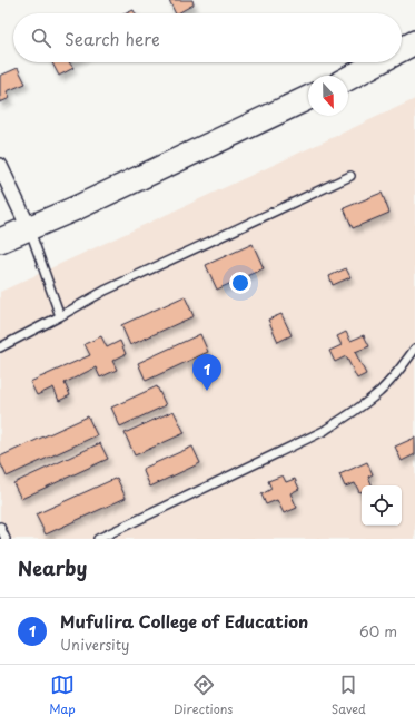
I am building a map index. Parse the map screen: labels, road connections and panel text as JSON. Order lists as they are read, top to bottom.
{
  "north": "bottom",
  "page": {
    "search": "Search here",
    "pins": "1",
    "heading": "Nearby",
    "list": [
      {
        "mark": "1",
        "name": "Mufulira College of Education",
        "note": "University",
        "value": "60 m"
      }
    ],
    "nav": ["Map", "Directions", "Saved"]
  }
}
